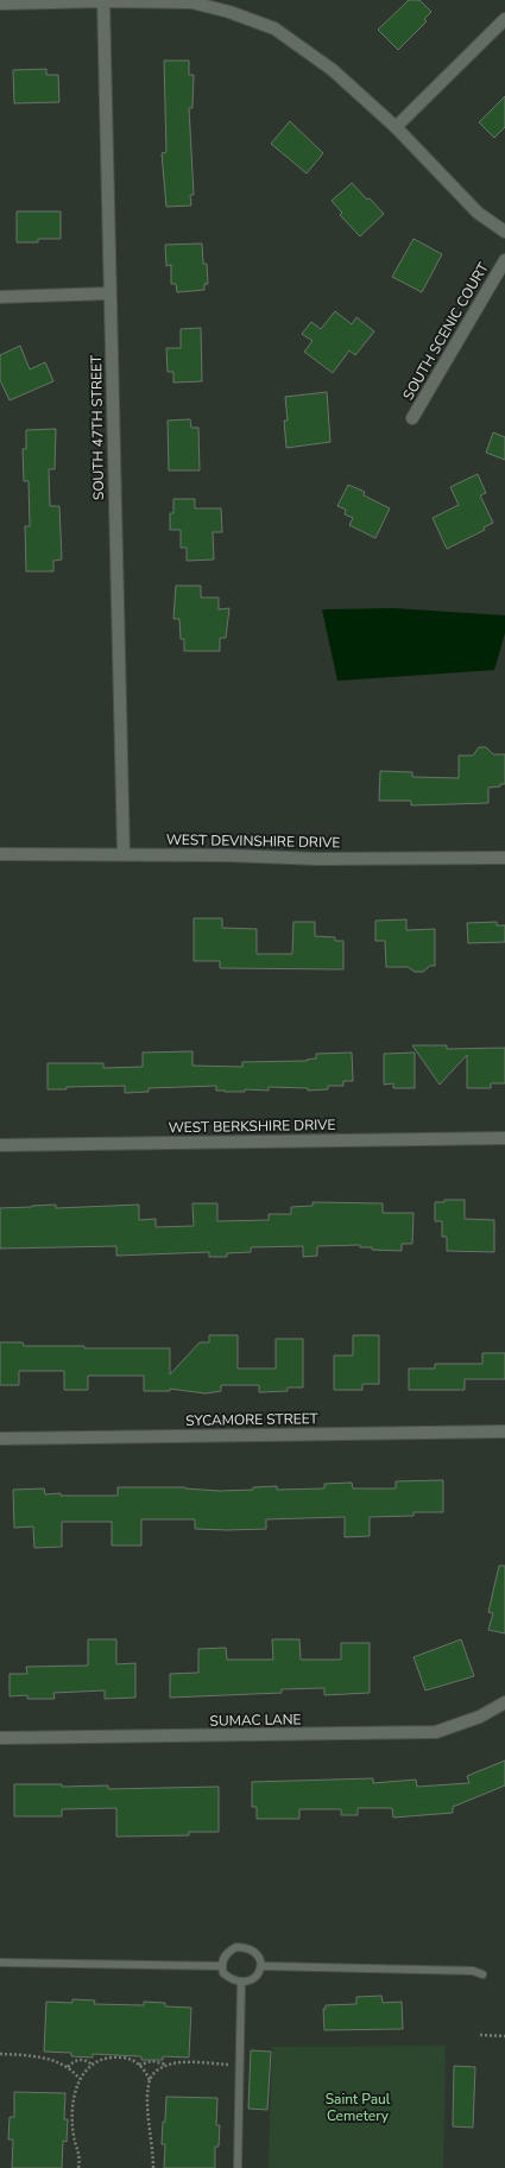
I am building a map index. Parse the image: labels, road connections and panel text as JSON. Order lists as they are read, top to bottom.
{
  "streets": {
    "street": [
      "SOUTH SCENIC COURT",
      "SOUTH 47TH STREET",
      "WEST DEVINSHIRE DRIVE",
      "WEST BERKSHIRE DRIVE",
      "SYCAMORE STREET",
      "SUMAC LANE"
    ]
  },
  "crossings": [
    ["SOUTH 47TH STREET", "WEST DEVINSHIRE DRIVE"]
  ],
  "parks": ["Saint Paul Cemetery"]
}
